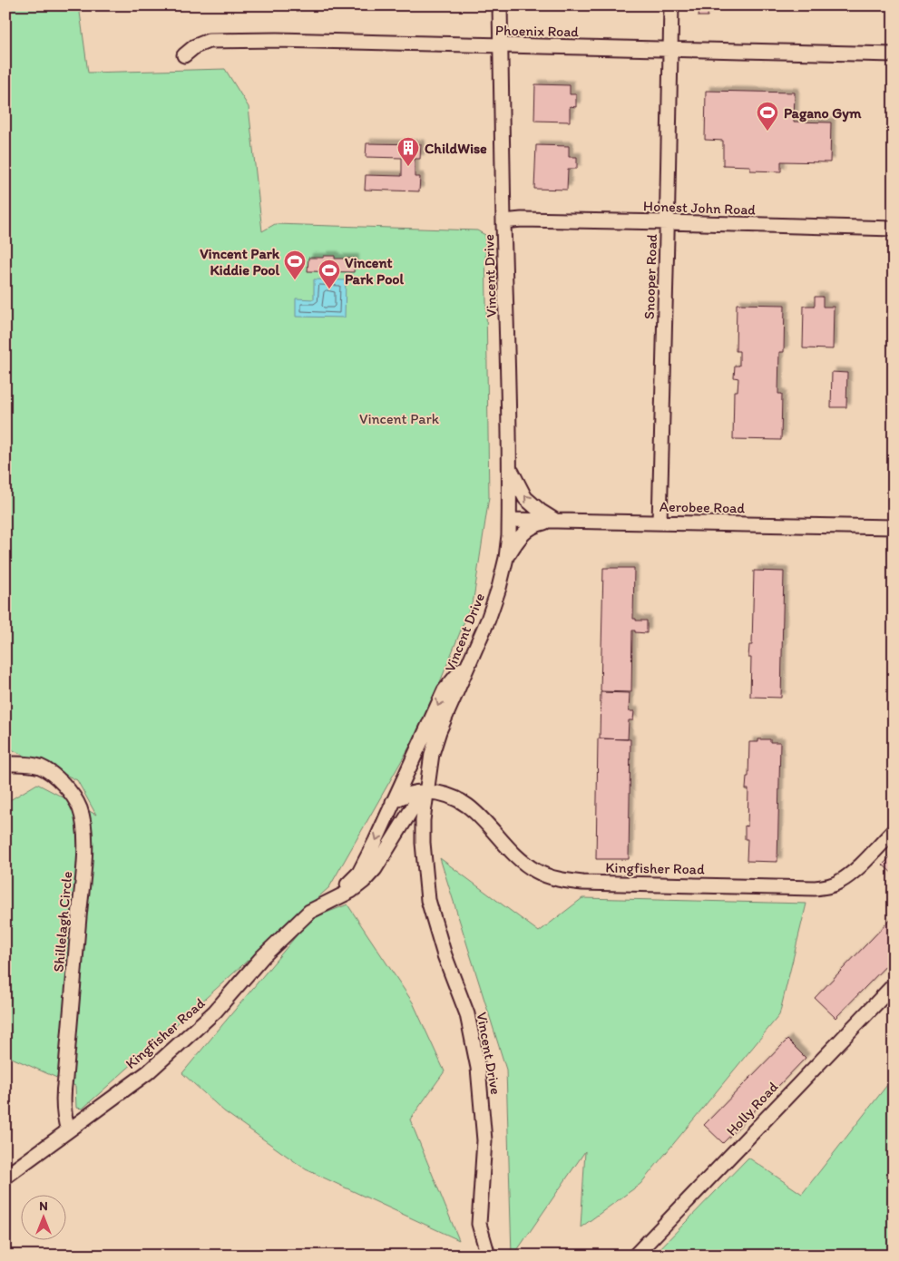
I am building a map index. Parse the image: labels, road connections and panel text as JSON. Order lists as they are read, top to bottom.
{
  "streets": {
    "street": [
      "Phoenix Road",
      "Honest John Road",
      "Vincent Drive",
      "Snooper Road",
      "Aerobee Road",
      "Kingfisher Road",
      "Shillelagh Circle",
      "Holly Road"
    ]
  },
  "crossings": [
    ["Phoenix Road", "Vincent Drive"],
    ["Phoenix Road", "Snooper Road"],
    ["Honest John Road", "Vincent Drive"],
    ["Honest John Road", "Snooper Road"],
    ["Vincent Drive", "Aerobee Road"],
    ["Vincent Drive", "Kingfisher Road"],
    ["Snooper Road", "Aerobee Road"],
    ["Kingfisher Road", "Shillelagh Circle"]
  ],
  "parks": ["Vincent Park"],
  "places": {
    "sports": ["Pagano Gym", "Vincent Park Kiddie Pool", "Vincent Park Pool"],
    "building": ["ChildWise"]
  },
  "north": "top"
}
